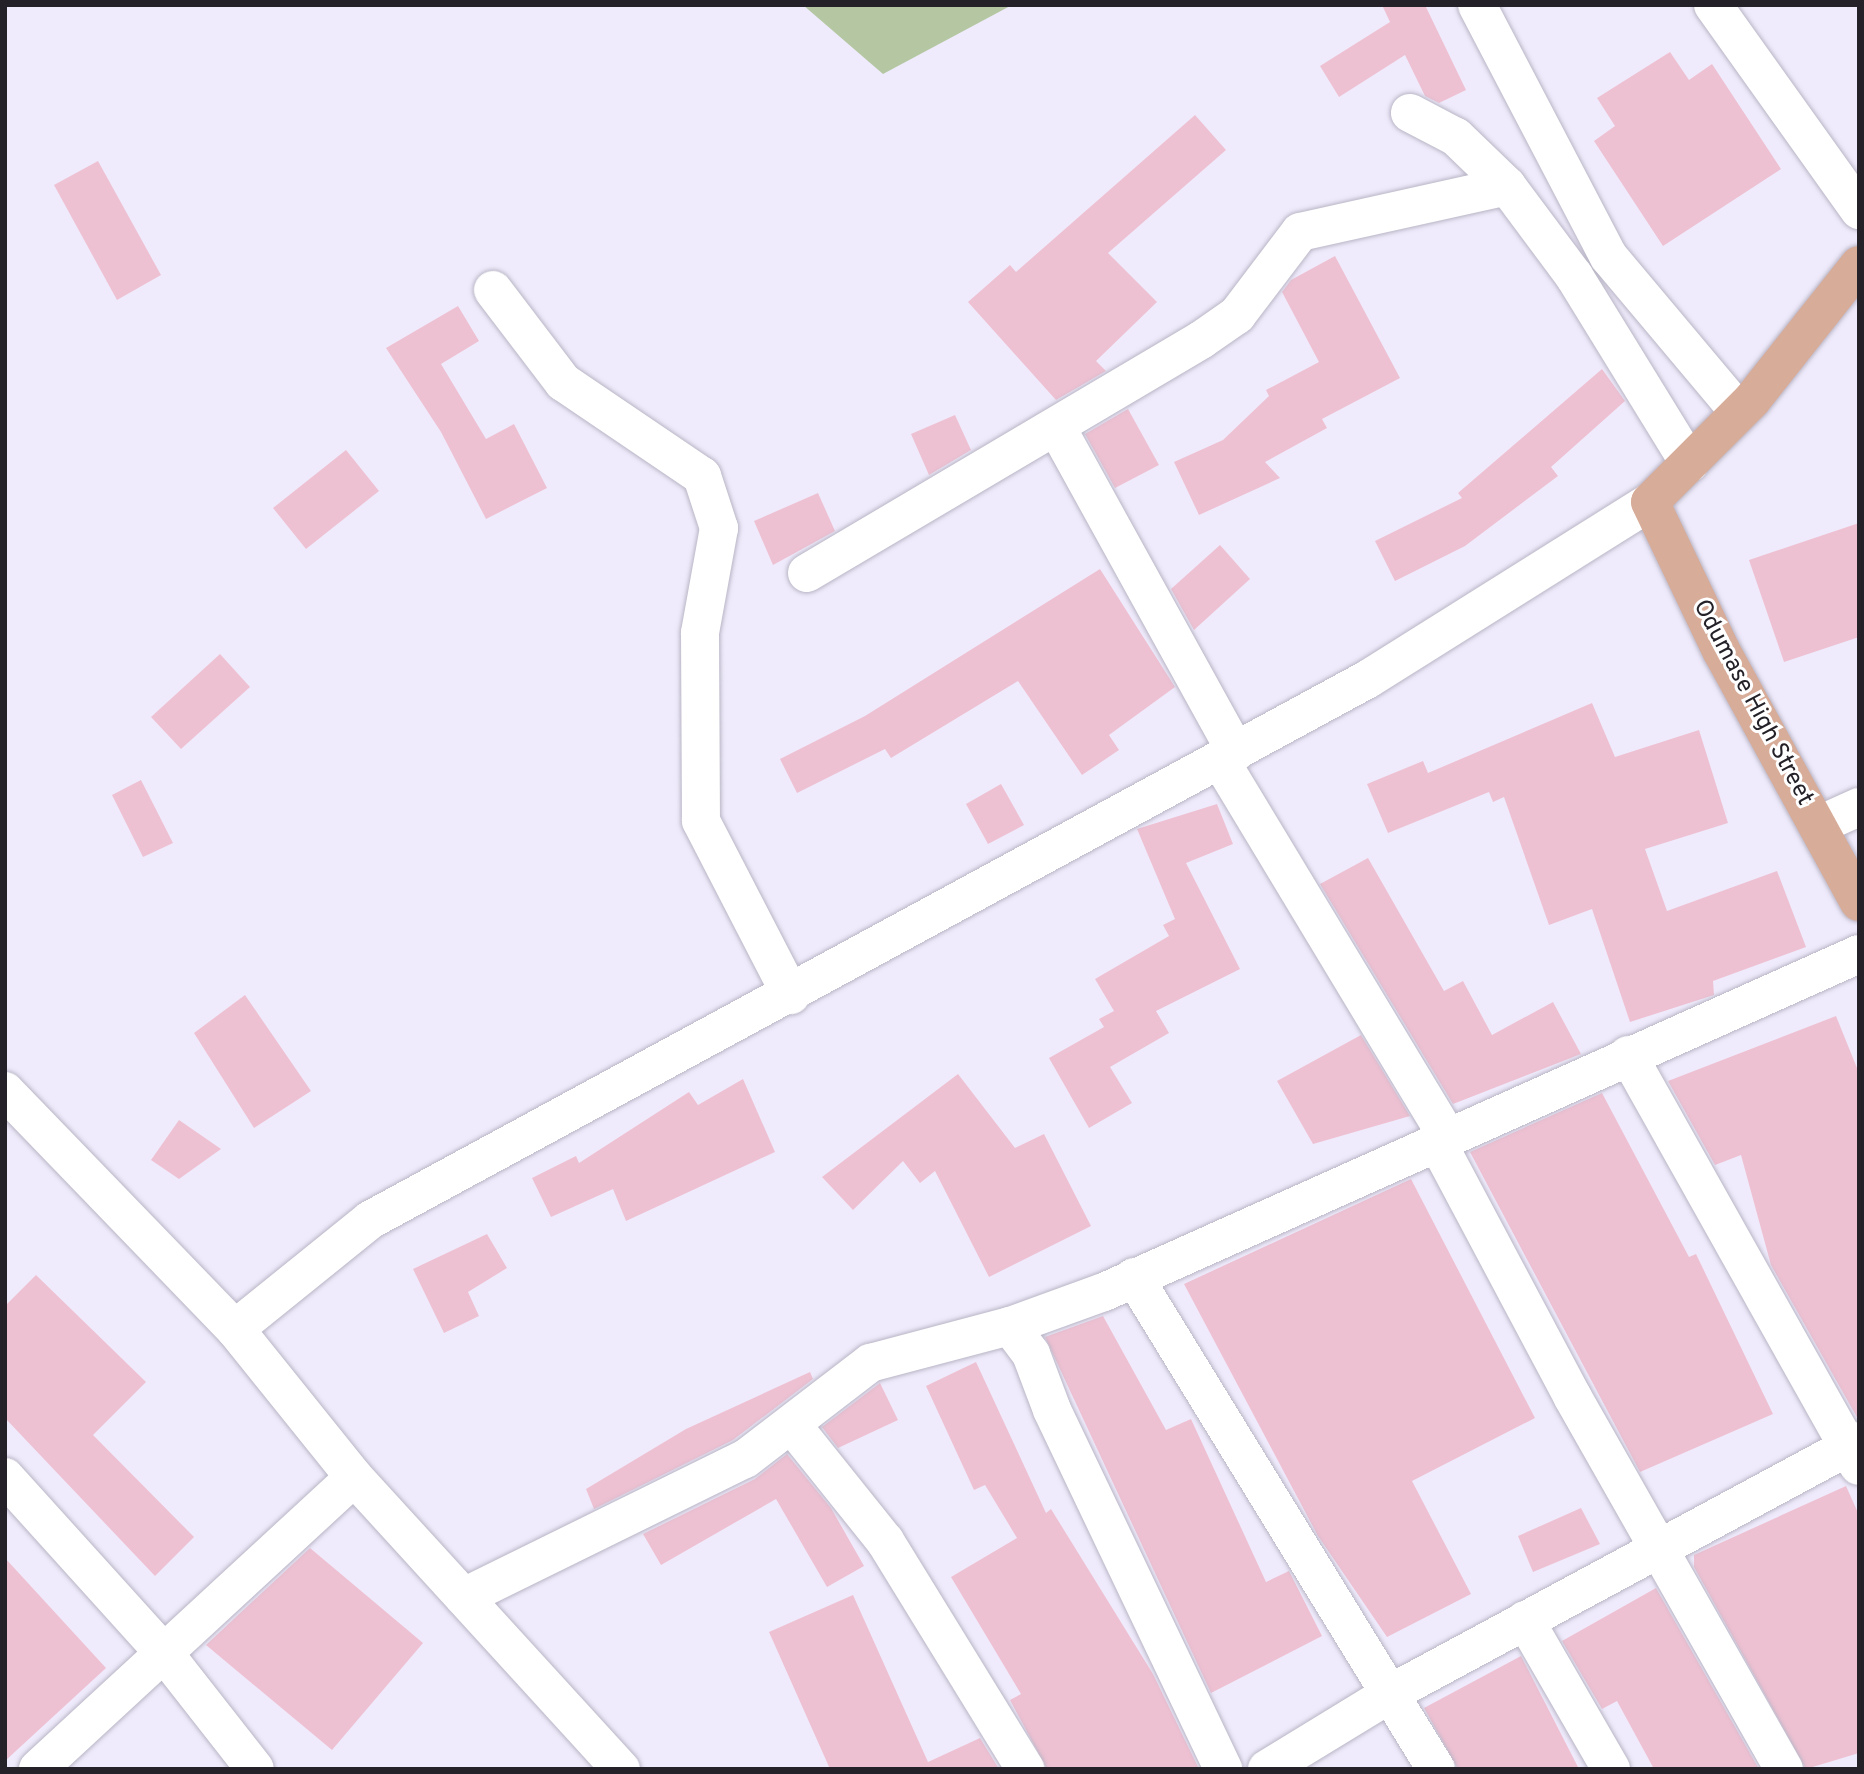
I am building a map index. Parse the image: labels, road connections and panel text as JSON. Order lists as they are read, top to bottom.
{
  "streets": {
    "main road": ["Odumase High Street"]
  }
}
